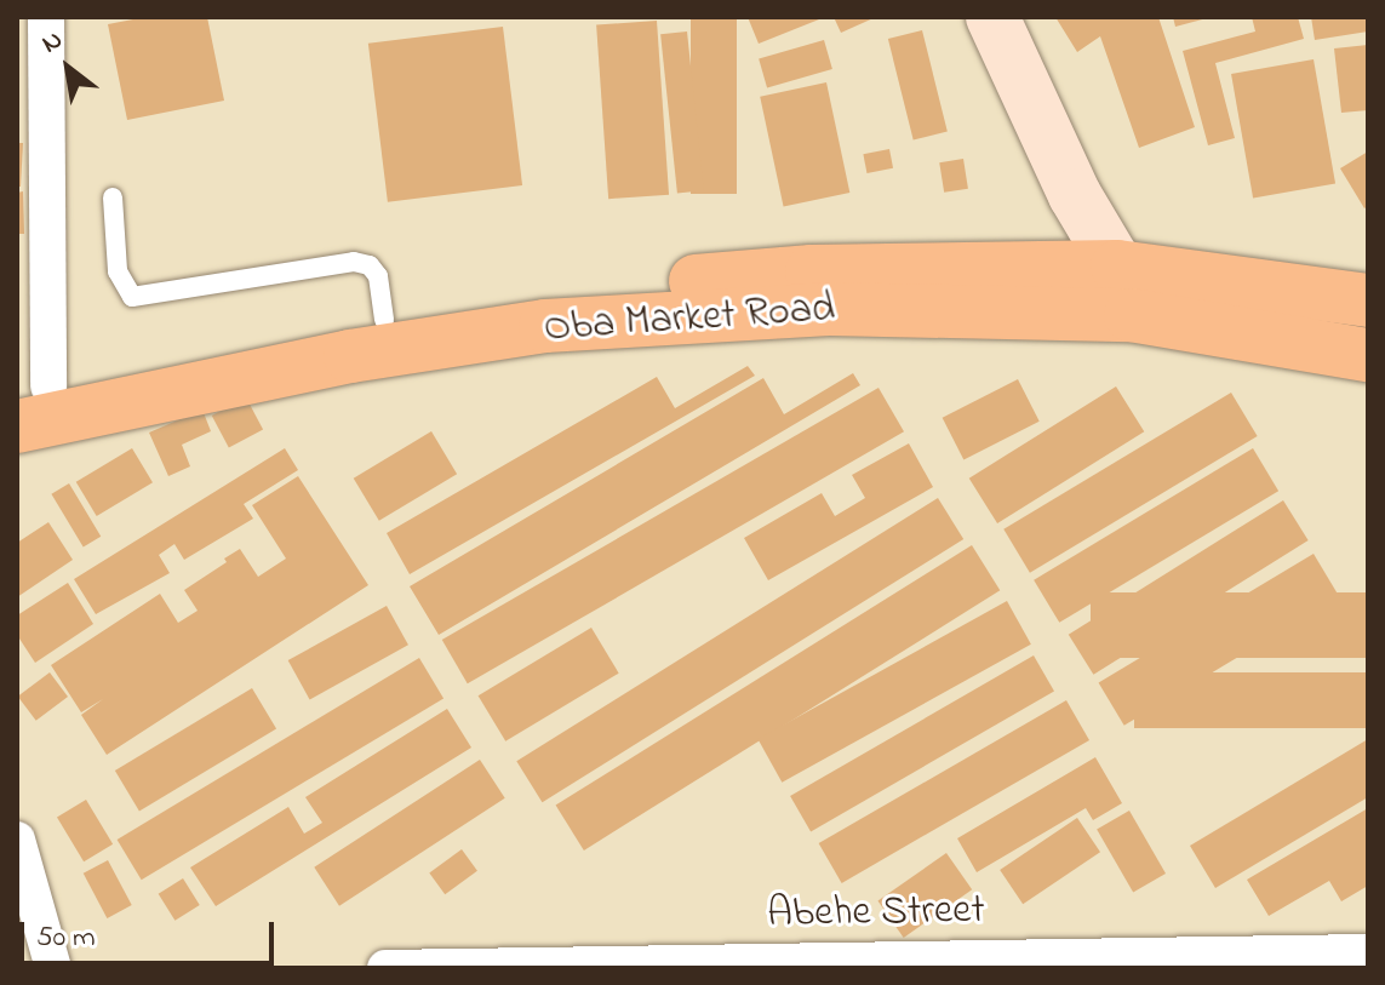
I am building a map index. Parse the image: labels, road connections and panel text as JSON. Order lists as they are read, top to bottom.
{
  "streets": {
    "main road": ["Oba Market Road"],
    "street": ["Abehe Street"]
  },
  "scale_bar": "50 m",
  "north": "top left"
}
